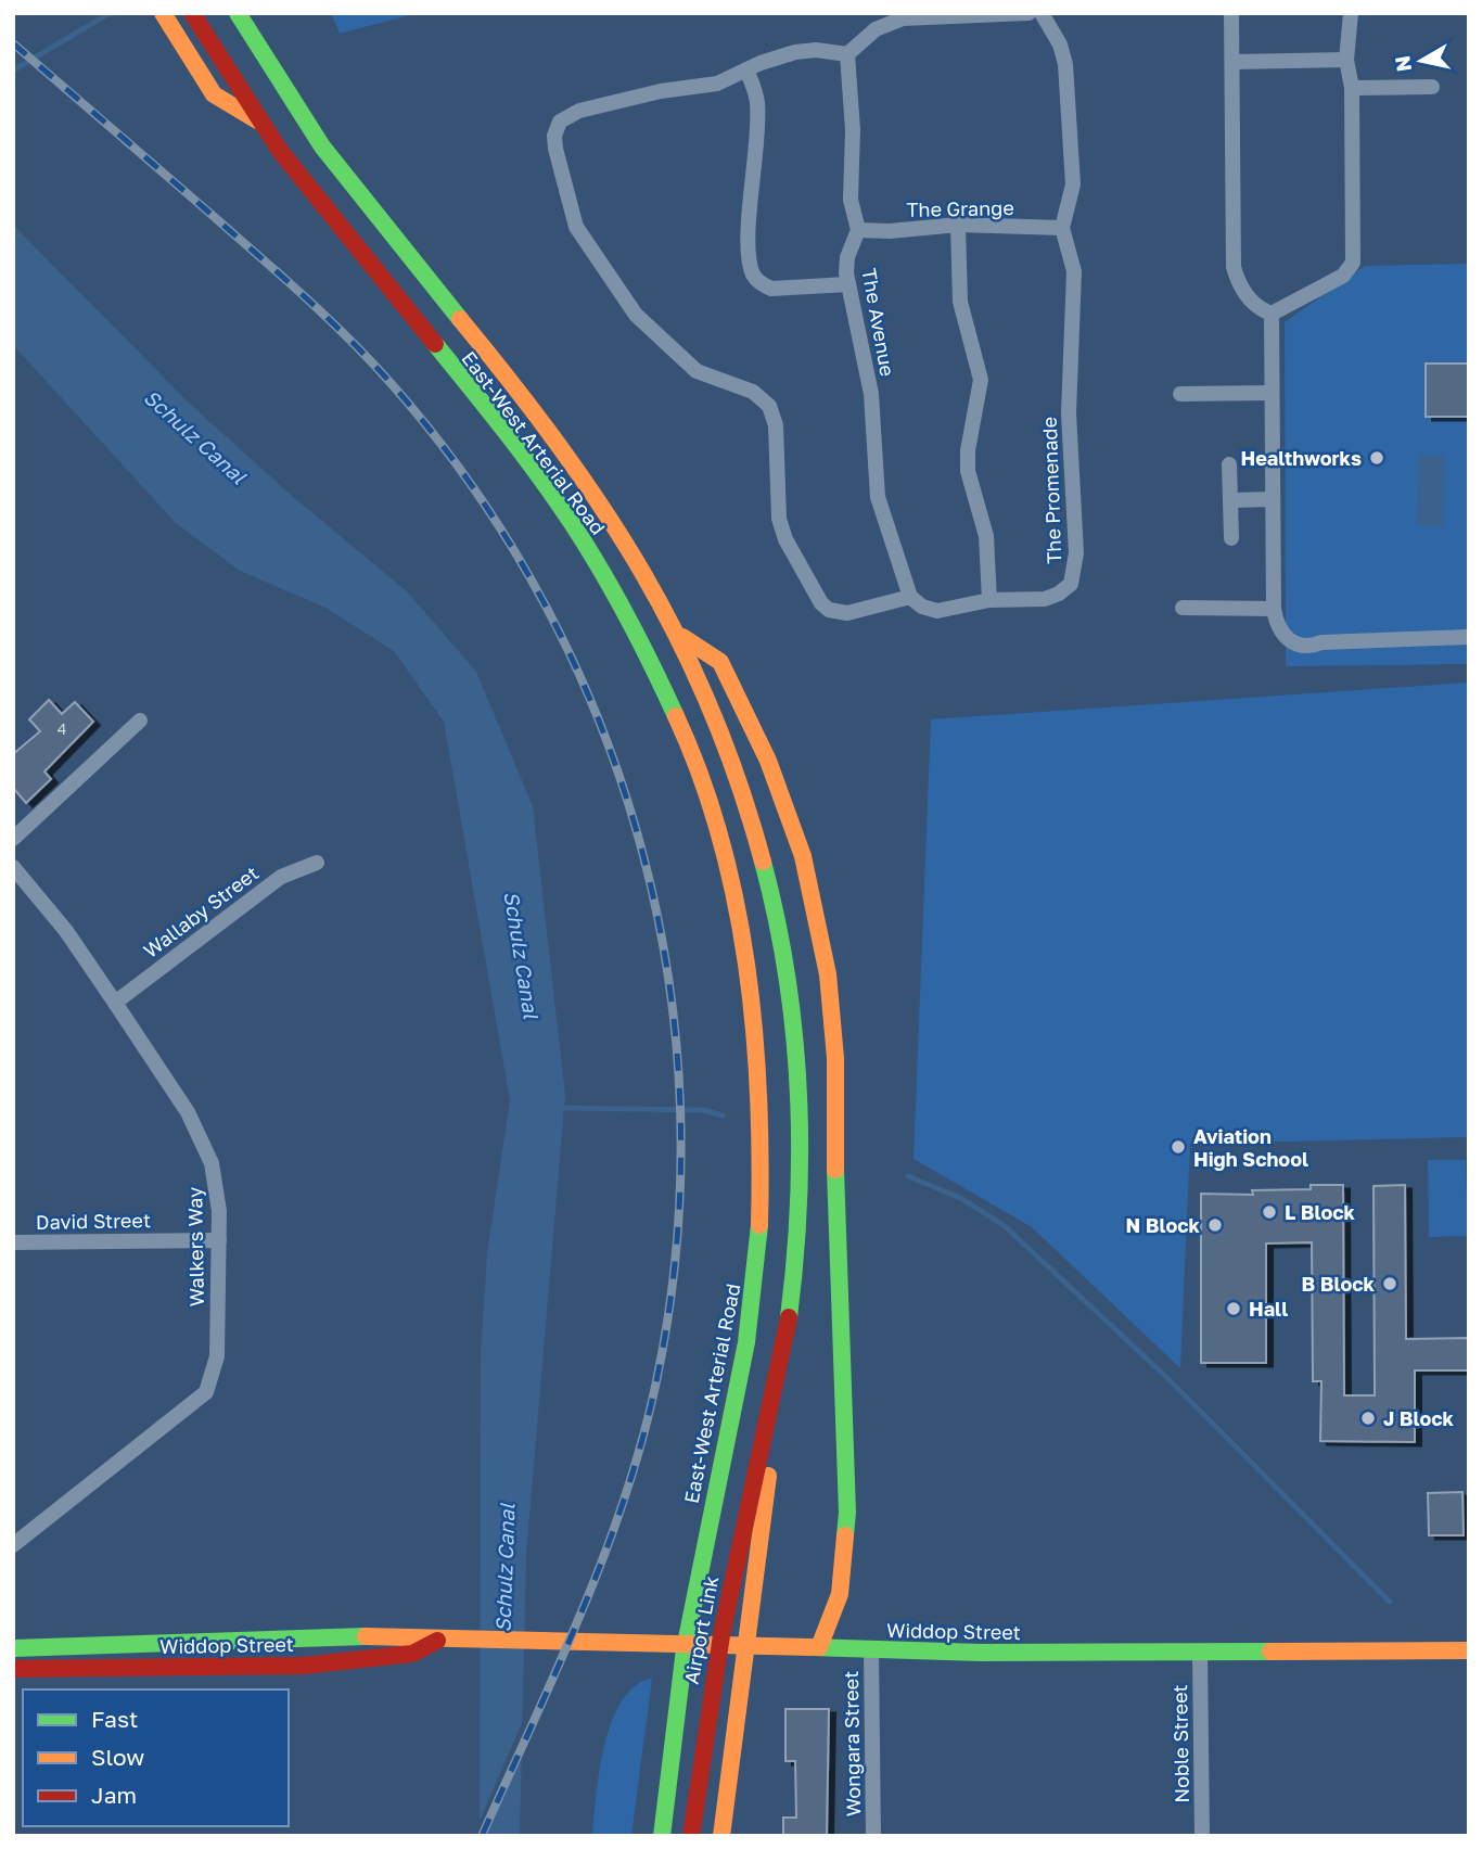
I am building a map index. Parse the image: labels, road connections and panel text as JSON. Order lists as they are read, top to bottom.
{
  "streets": {
    "main road": ["East-West Arterial Road", "Airport Link", "Widdop Street"],
    "street": [
      "The Grange",
      "The Avenue",
      "The Promenade",
      "Wallaby Street",
      "David Street",
      "Walkers Way",
      "Wongara Street",
      "Noble Street"
    ]
  },
  "crossings": [
    ["The Grange", "The Avenue"],
    ["The Grange", "The Promenade"],
    ["The Avenue", "The Promenade"],
    ["East-West Arterial Road", "Airport Link"],
    ["Wallaby Street", "Walkers Way"],
    ["David Street", "Walkers Way"],
    ["Widdop Street", "Wongara Street"],
    ["Widdop Street", "Noble Street"]
  ],
  "water": ["Schulz Canal"],
  "places": [
    "Healthworks",
    "Aviation High School",
    "L Block",
    "N Block",
    "B Block",
    "Hall",
    "J Block"
  ],
  "house_numbers": ["4"],
  "legend": ["Fast", "Slow", "Jam"],
  "north": "left"
}
